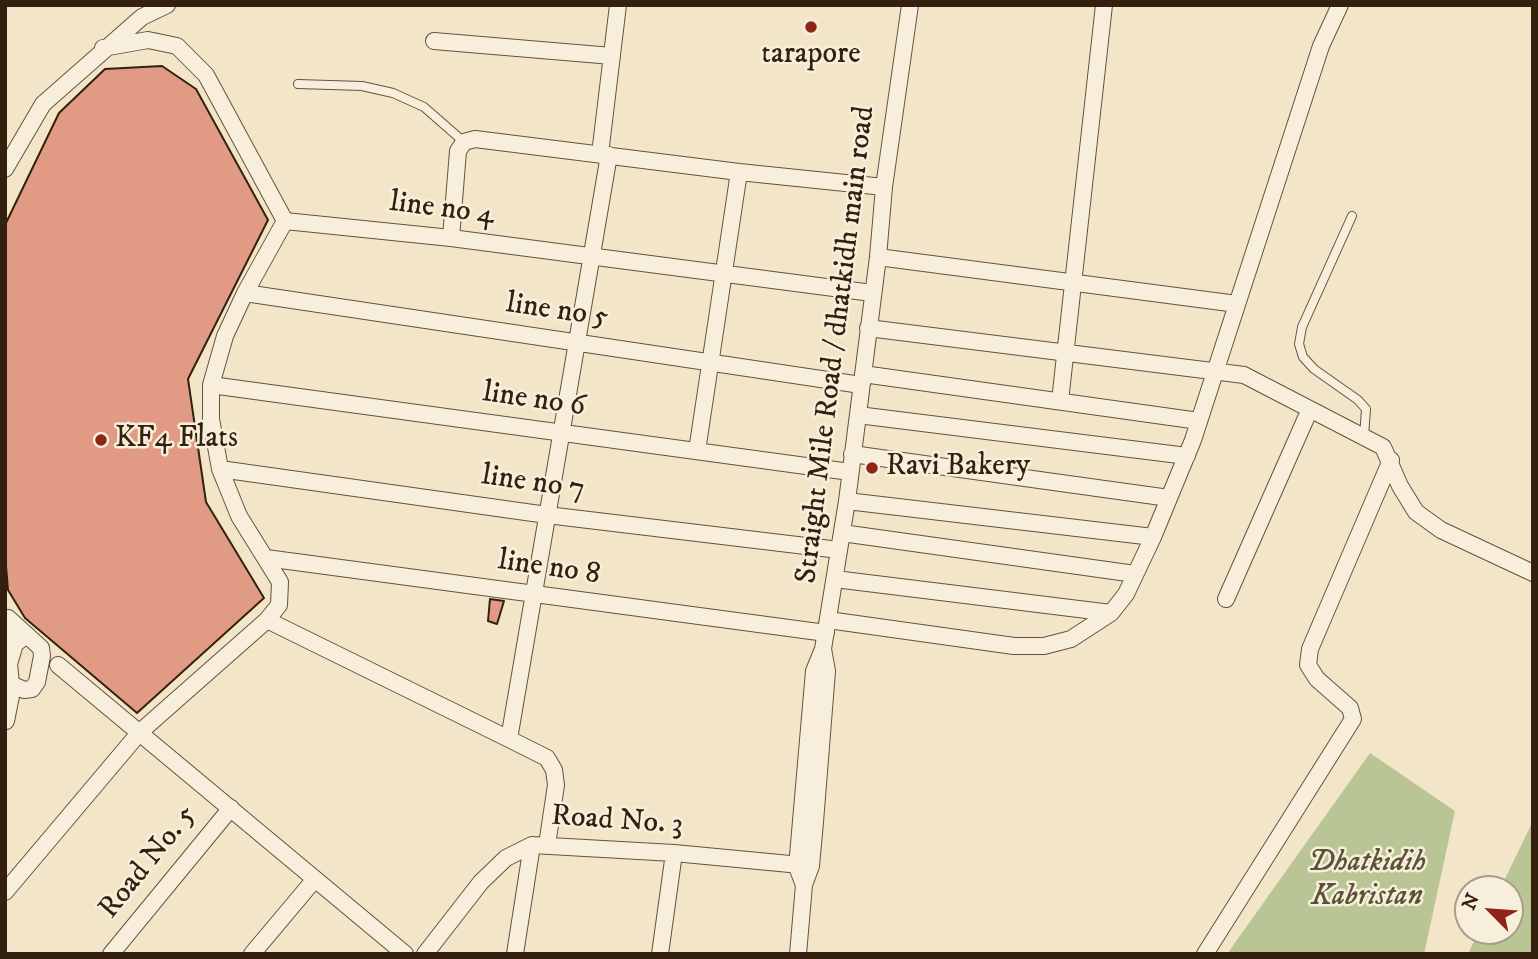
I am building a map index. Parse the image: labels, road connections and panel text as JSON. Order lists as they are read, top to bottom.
{
  "streets": {
    "street": [
      "line no 4",
      "line no 5",
      "Straight Mile Road / dhatkidh main road",
      "line no 6",
      "line no 7",
      "line no 8",
      "Road No. 3",
      "Road No. 5"
    ]
  },
  "crossings": [
    ["line no 4", "Straight Mile Road / dhatkidh main road"],
    ["line no 5", "Straight Mile Road / dhatkidh main road"],
    ["Straight Mile Road / dhatkidh main road", "line no 6"],
    ["Straight Mile Road / dhatkidh main road", "line no 7"],
    ["Straight Mile Road / dhatkidh main road", "line no 8"],
    ["Straight Mile Road / dhatkidh main road", "Road No. 3"]
  ],
  "parks": ["Dhatkidih Kabristan"],
  "places": ["tarapore", "KF4 Flats", "Ravi Bakery"],
  "north": "top left"
}
